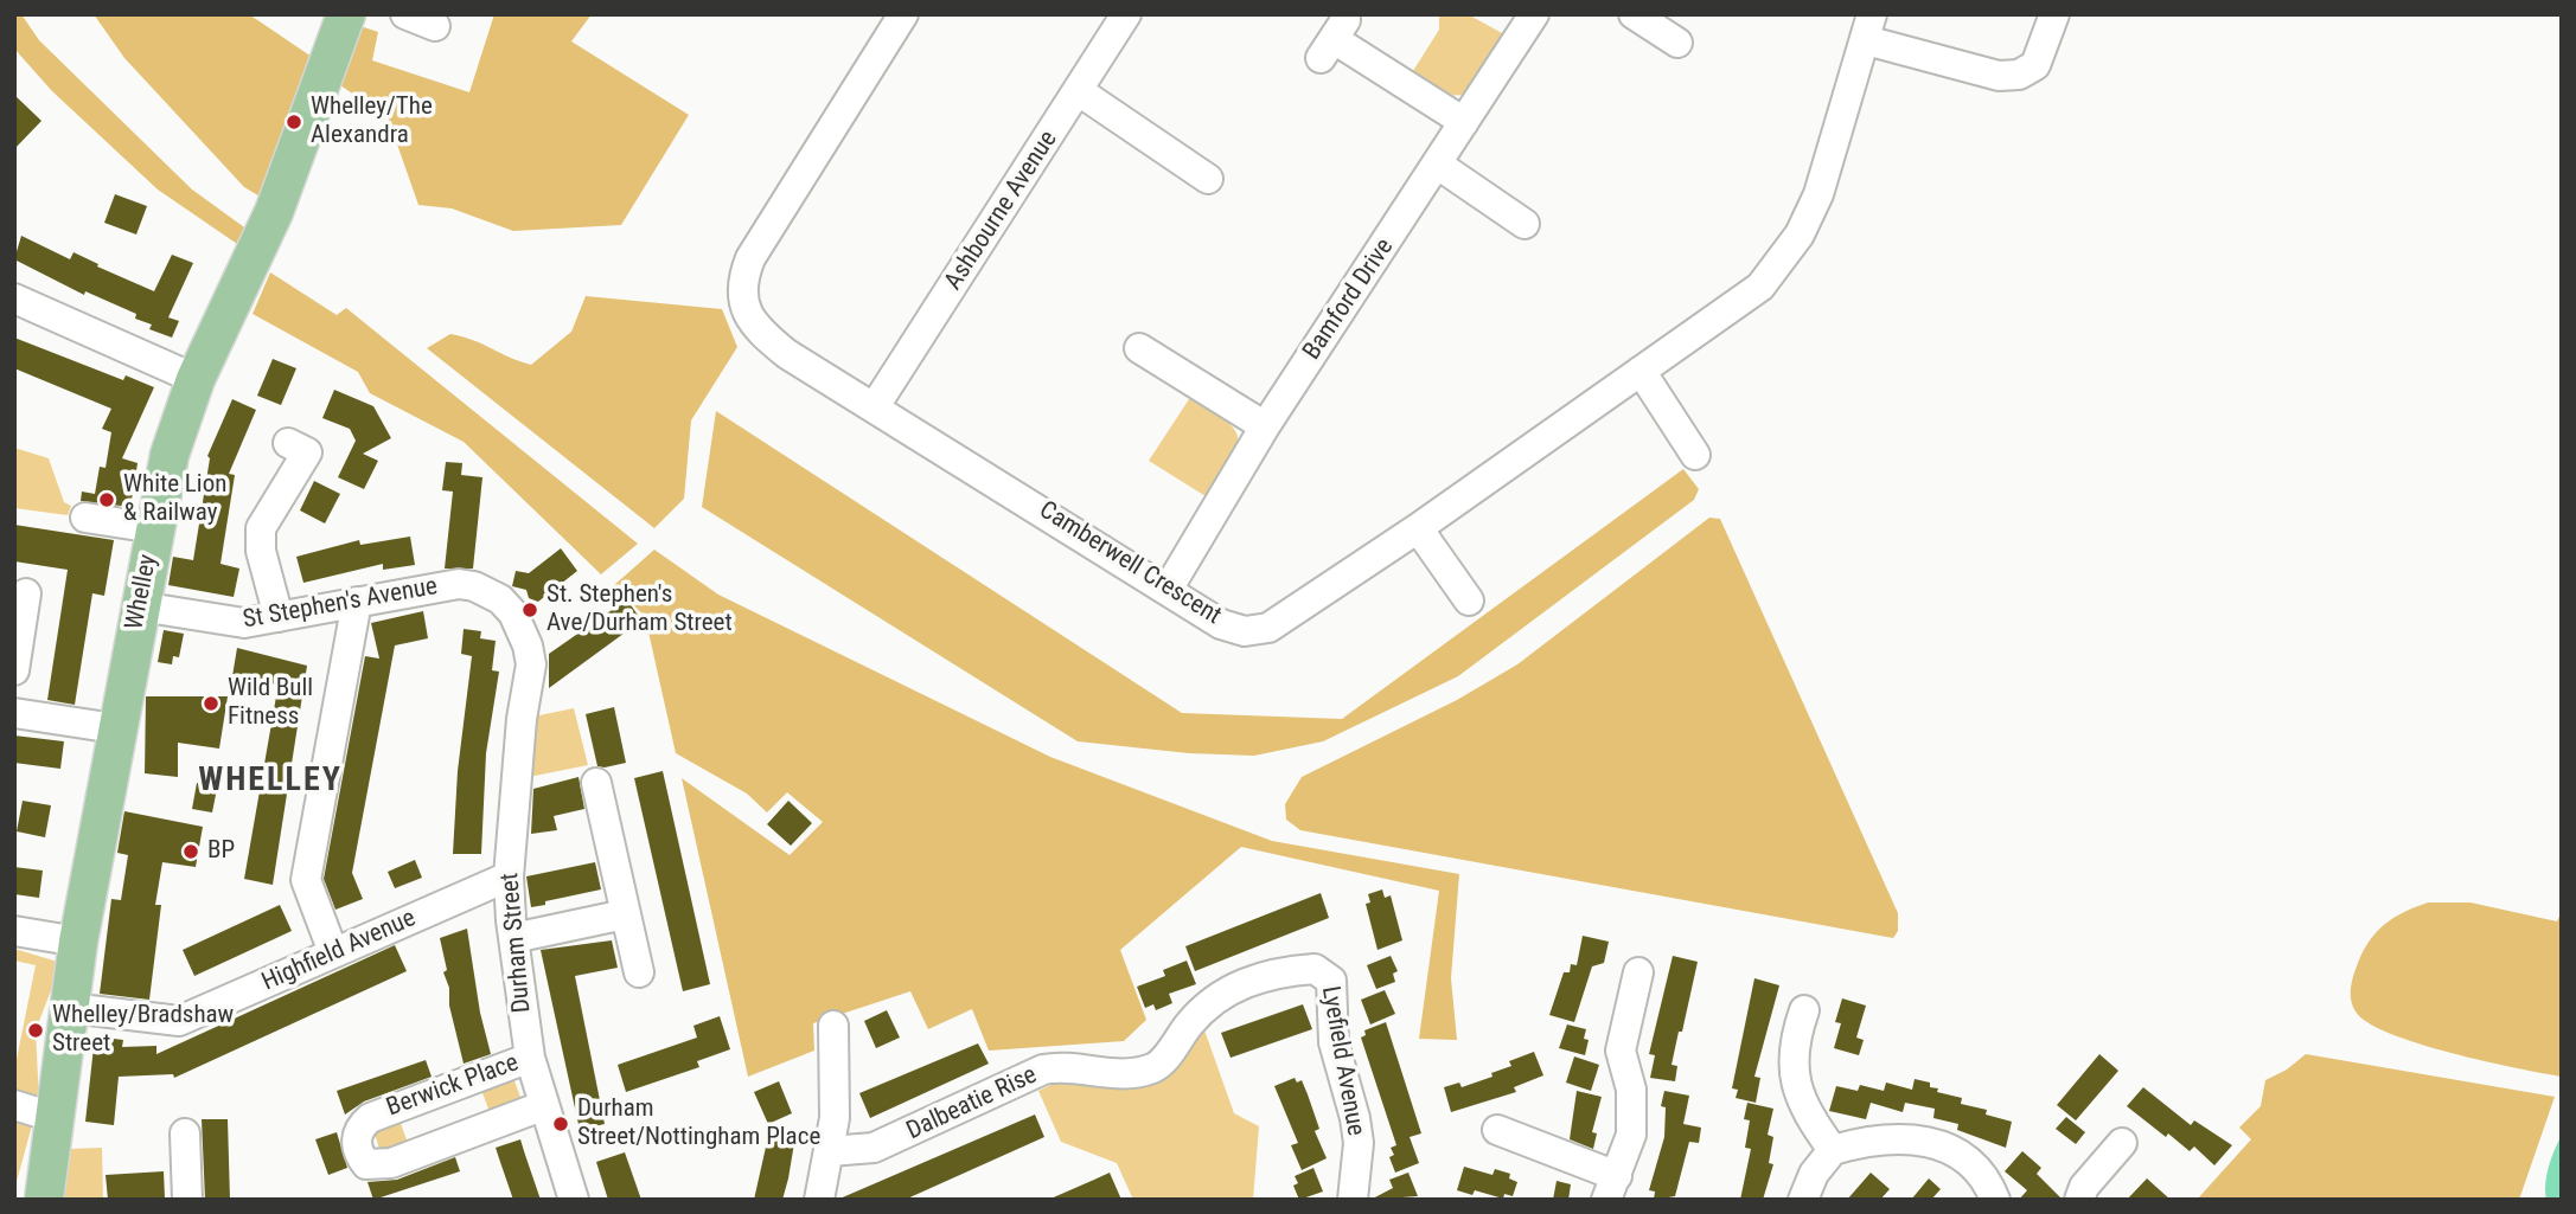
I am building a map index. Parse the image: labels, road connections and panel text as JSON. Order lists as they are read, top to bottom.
{
  "streets": {
    "main road": ["Whelley"],
    "street": [
      "Ashbourne Avenue",
      "Bamford Drive",
      "Camberwell Crescent",
      "St Stephen's Avenue",
      "Durham Street",
      "Highfield Avenue",
      "Lyefield Avenue",
      "Berwick Place",
      "Dalbeatie Rise"
    ]
  },
  "crossings": [
    ["Ashbourne Avenue", "Camberwell Crescent"],
    ["Bamford Drive", "Camberwell Crescent"],
    ["Whelley", "St Stephen's Avenue"],
    ["Whelley", "Highfield Avenue"],
    ["St Stephen's Avenue", "Durham Street"],
    ["Durham Street", "Highfield Avenue"],
    ["Durham Street", "Berwick Place"],
    ["Lyefield Avenue", "Dalbeatie Rise"]
  ],
  "districts": ["WHELLEY"],
  "places": [
    "Whelley/The Alexandra",
    "White Lion & Railway",
    "St. Stephen's Ave/Durham Street",
    "Wild Bull Fitness",
    "BP",
    "Whelley/Bradshaw Street",
    "Durham Street/Nottingham Place"
  ]
}
